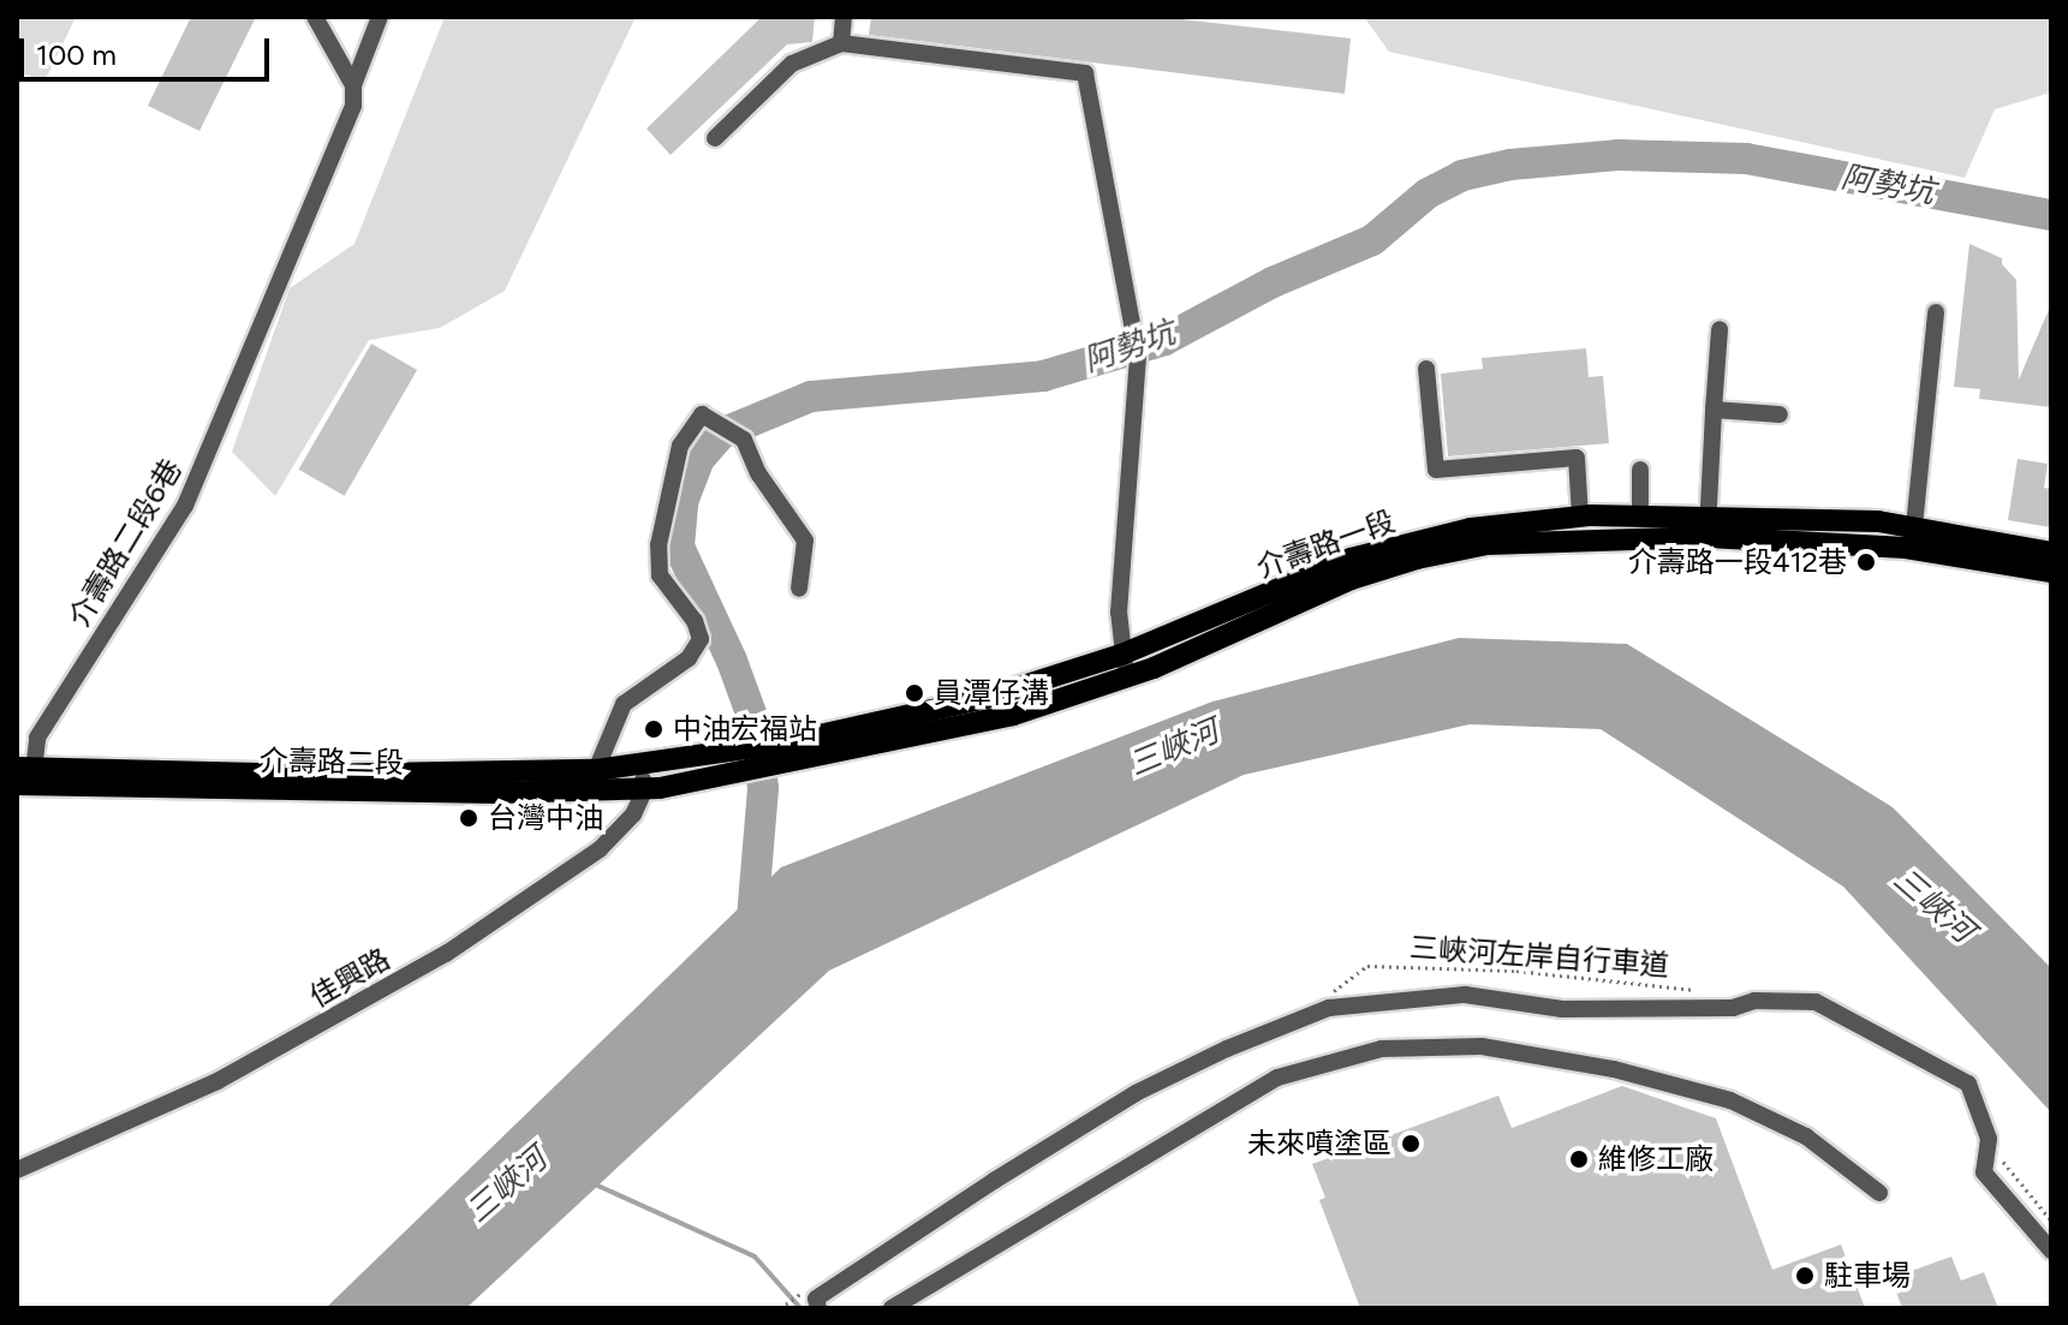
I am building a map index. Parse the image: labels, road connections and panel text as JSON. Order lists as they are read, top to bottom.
{
  "streets": {
    "main road": ["介壽路一段", "介壽路二段"],
    "street": ["介壽路二段6巷", "佳興路"],
    "path": ["三峽河左岸自行車道"]
  },
  "crossings": [
    ["介壽路二段6巷", "介壽路二段"],
    ["介壽路一段", "介壽路二段"],
    ["介壽路一段", "佳興路"],
    ["介壽路二段", "佳興路"]
  ],
  "water": ["阿勢坑", "三峽河"],
  "places": [
    "介壽路一段412巷",
    "員潭仔溝",
    "中油宏福站",
    "台灣中油",
    "未來噴塗區",
    "維修工廠",
    "駐車場"
  ],
  "scale_bar": "100 m"
}
